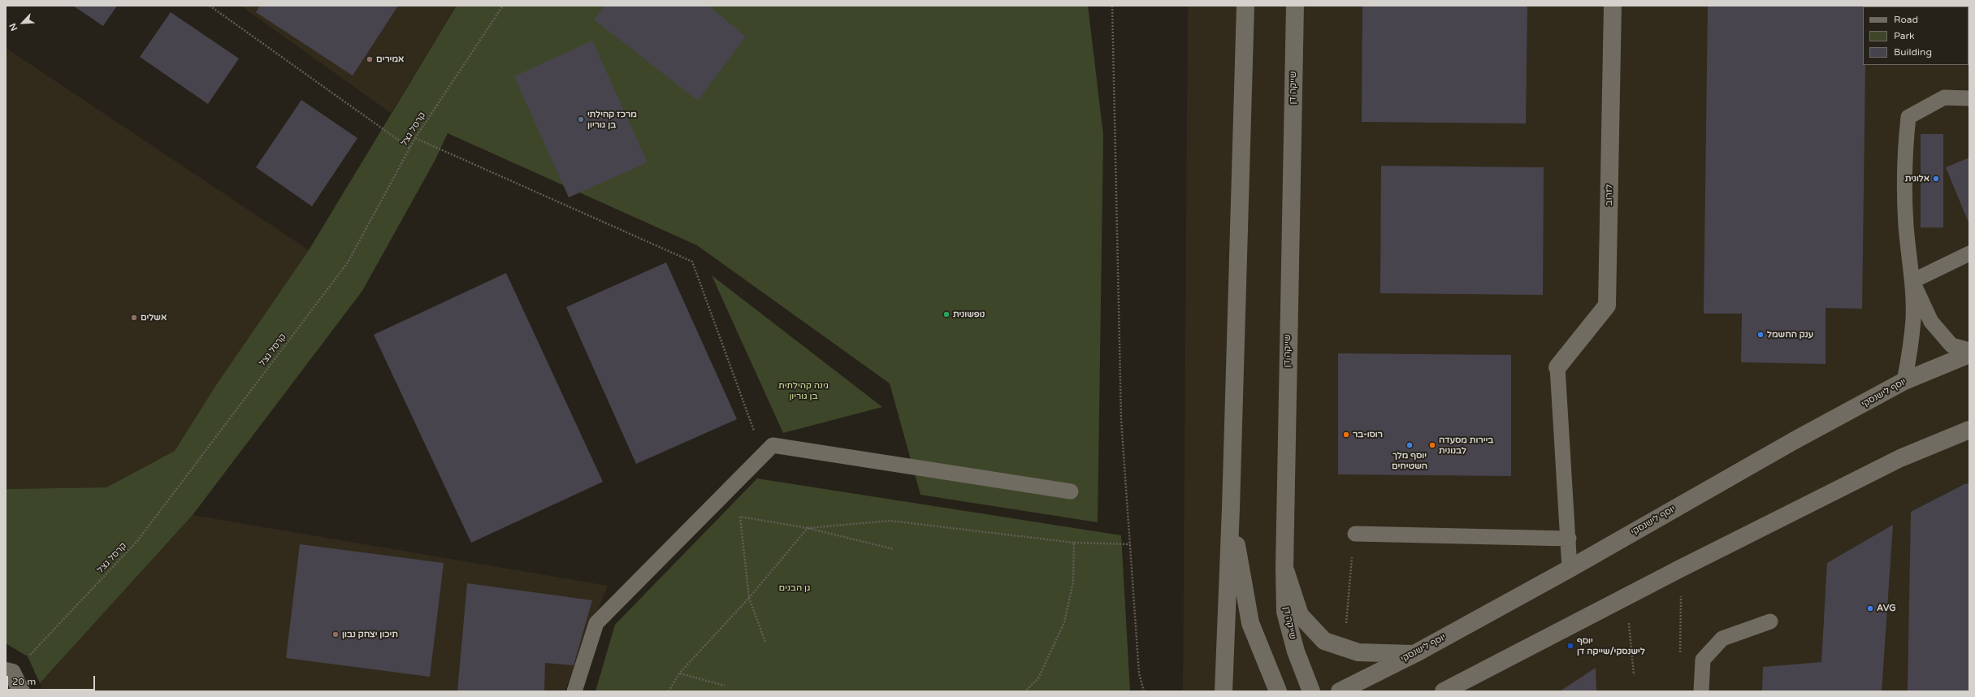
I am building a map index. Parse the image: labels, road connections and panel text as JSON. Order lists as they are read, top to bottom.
{
  "streets": {
    "street": ["שייקה דן", "לזרוב", "יוסף לישנסקי"],
    "path": ["קרסל גצל"]
  },
  "parks": ["גינה קהילתית בן גוריון", "גן הבנים"],
  "places": [
    "אמירים",
    "מרכז קהילתי בן גוריון",
    "אלונית",
    "נופשונית",
    "אשלים",
    "ענק החשמל",
    "רוסו-בר",
    "יוסף מלך השטיחים",
    "ביירות מסעדה לבנונית",
    "AVG",
    "תיכון יצחק נבון",
    "יוסף לישנסקי/שייקה דן"
  ],
  "legend": ["Road", "Park", "Building"],
  "scale_bar": "20 m",
  "north": "bottom left"
}
